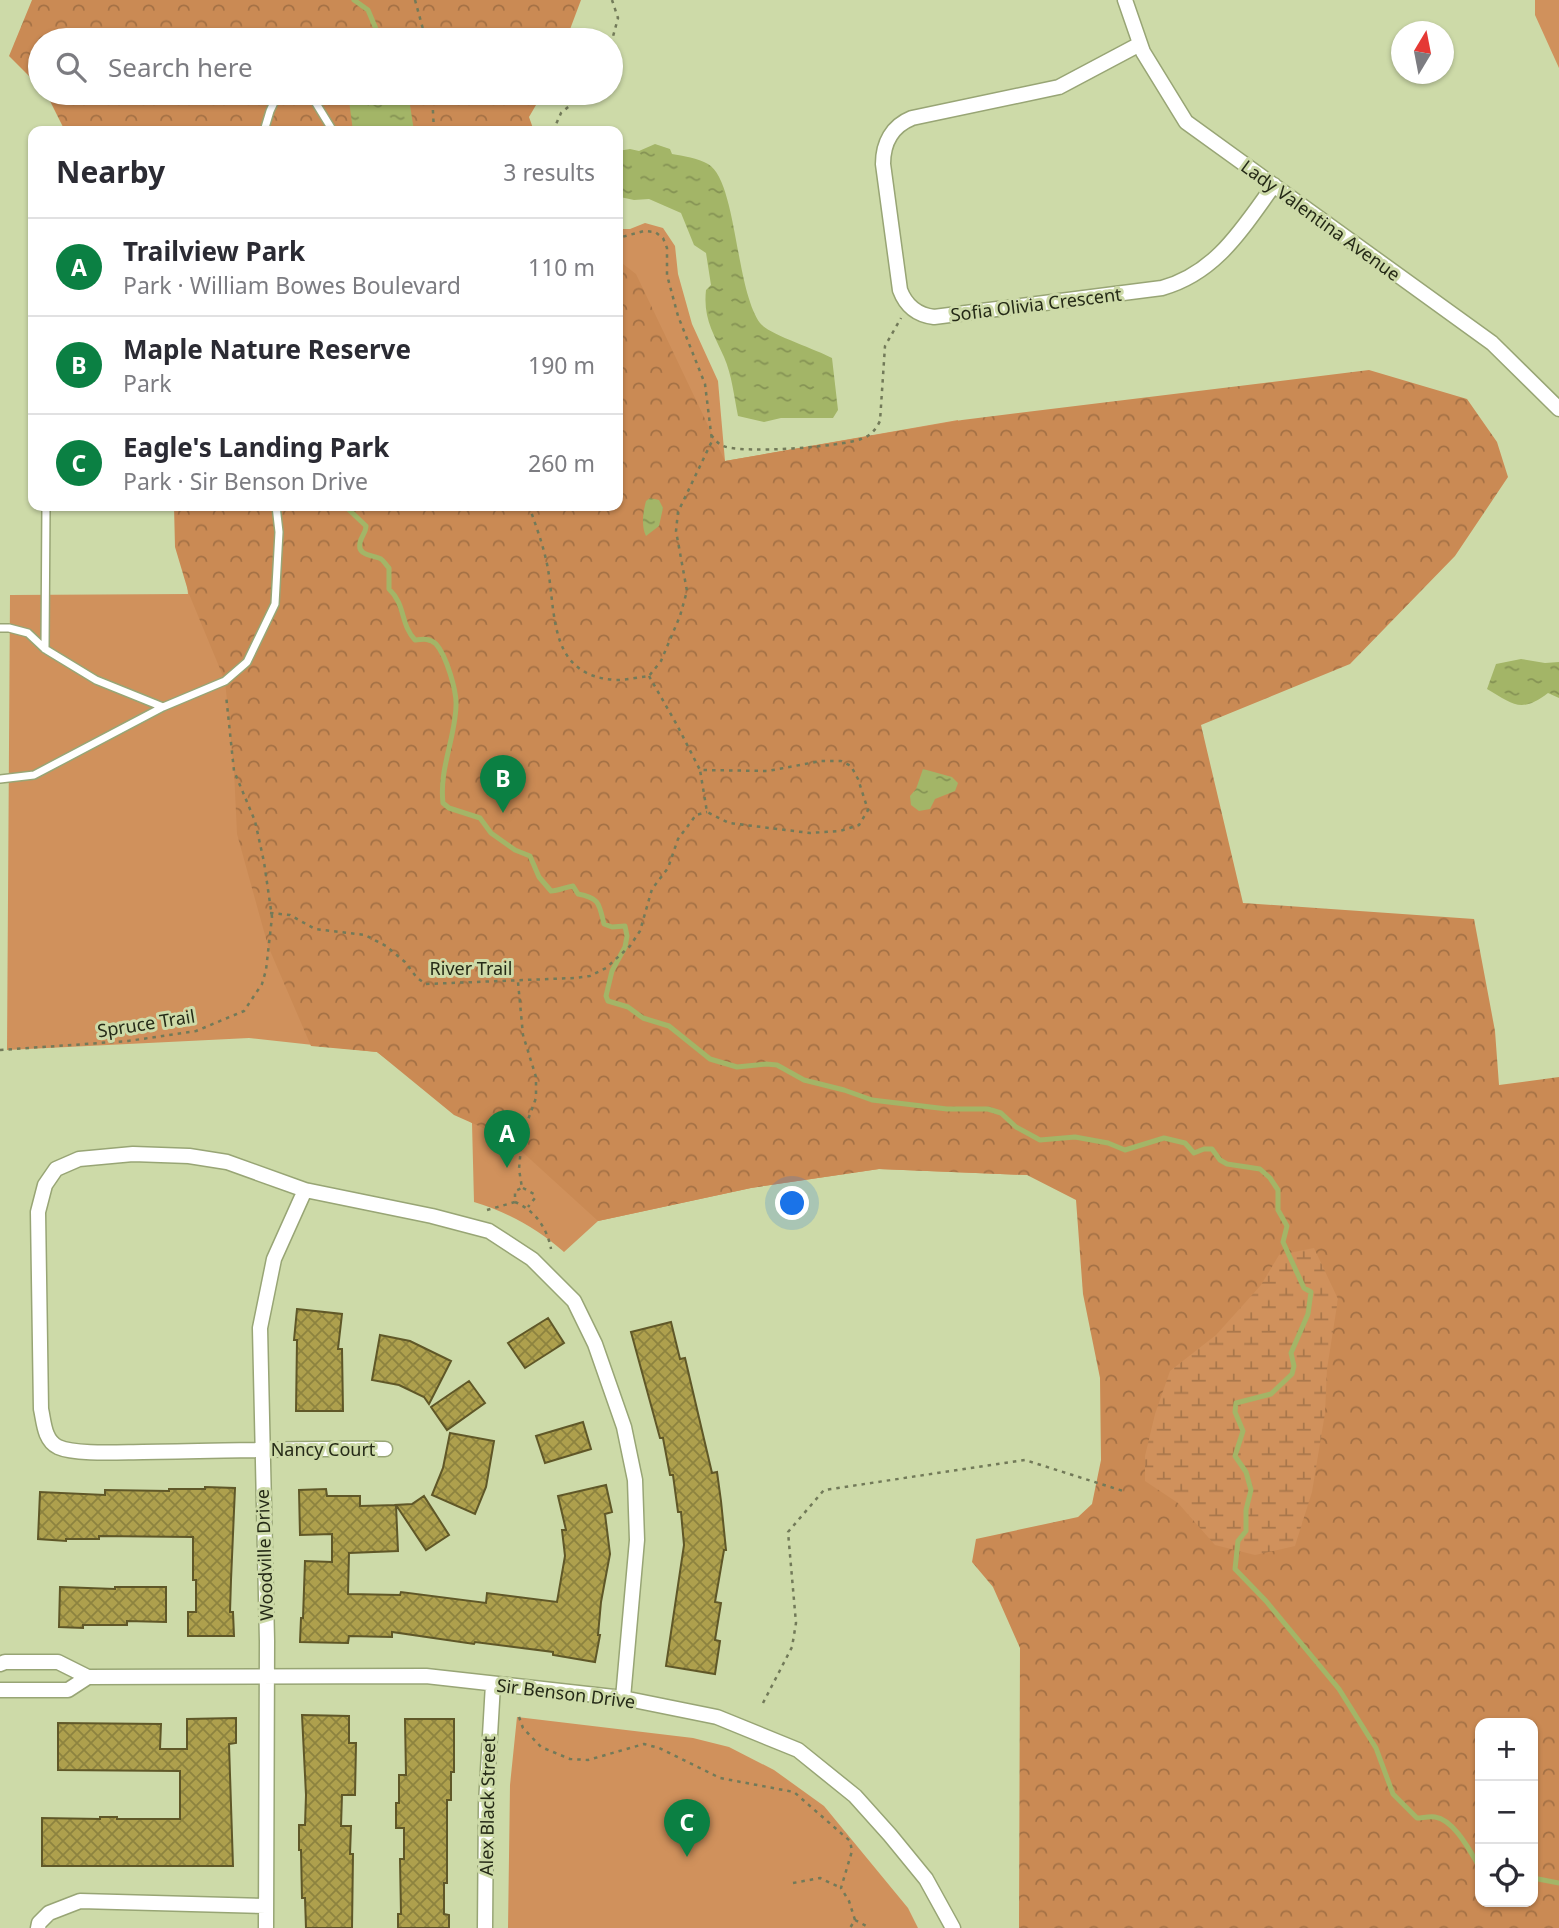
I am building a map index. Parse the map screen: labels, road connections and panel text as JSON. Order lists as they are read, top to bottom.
{
  "streets": {
    "street": [
      "Lady Valentina Avenue",
      "Sofia Olivia Crescent",
      "Nancy Court",
      "Woodville Drive",
      "Sir Benson Drive",
      "Alex Black Street"
    ],
    "path": ["River Trail", "Spruce Trail"]
  },
  "crossings": [
    ["Lady Valentina Avenue", "Sofia Olivia Crescent"],
    ["River Trail", "Spruce Trail"],
    ["Nancy Court", "Woodville Drive"],
    ["Nancy Court", "Sir Benson Drive"],
    ["Woodville Drive", "Sir Benson Drive"],
    ["Sir Benson Drive", "Alex Black Street"]
  ],
  "north": "top",
  "page": {
    "search": "Search here",
    "heading": ["Nearby", "3 results"],
    "list": [
      {
        "mark": "A",
        "name": "Trailview Park",
        "note": "Park · William Bowes Boulevard",
        "value": "110 m"
      },
      {
        "mark": "B",
        "name": "Maple Nature Reserve",
        "note": "Park",
        "value": "190 m"
      },
      {
        "mark": "C",
        "name": "Eagle's Landing Park",
        "note": "Park · Sir Benson Drive",
        "value": "260 m"
      }
    ],
    "pins": ["B", "A", "C"],
    "map_buttons": ["+", "−"]
  }
}
